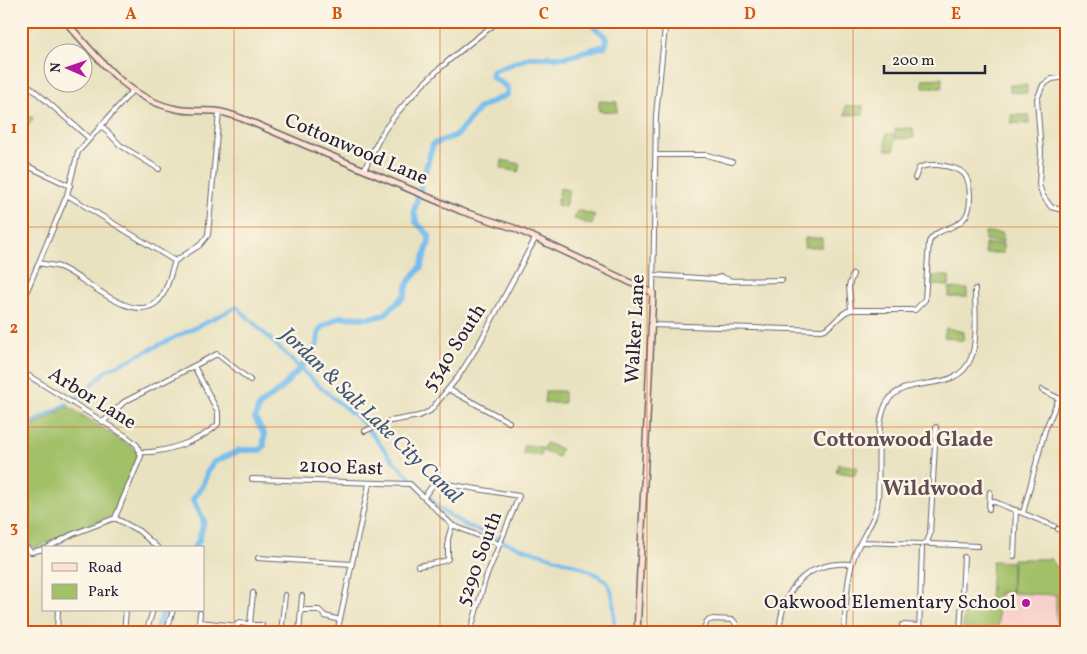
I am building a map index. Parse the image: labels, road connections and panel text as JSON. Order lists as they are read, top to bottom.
{
  "streets": {
    "street": [
      "Cottonwood Lane",
      "Walker Lane",
      "5340 South",
      "Arbor Lane",
      "2100 East",
      "5290 South"
    ]
  },
  "crossings": [
    ["Cottonwood Lane", "Walker Lane"],
    ["Cottonwood Lane", "5340 South"],
    ["2100 East", "5290 South"]
  ],
  "districts": ["Cottonwood Glade", "Wildwood"],
  "water": ["Jordan & Salt Lake City Canal"],
  "places": ["Oakwood Elementary School"],
  "legend": ["Road", "Park"],
  "scale_bar": "200 m",
  "north": "left",
  "grid": {
    "columns": [
      "A",
      "B",
      "C",
      "D",
      "E"
    ],
    "rows": ["1", "2", "3"]
  }
}
